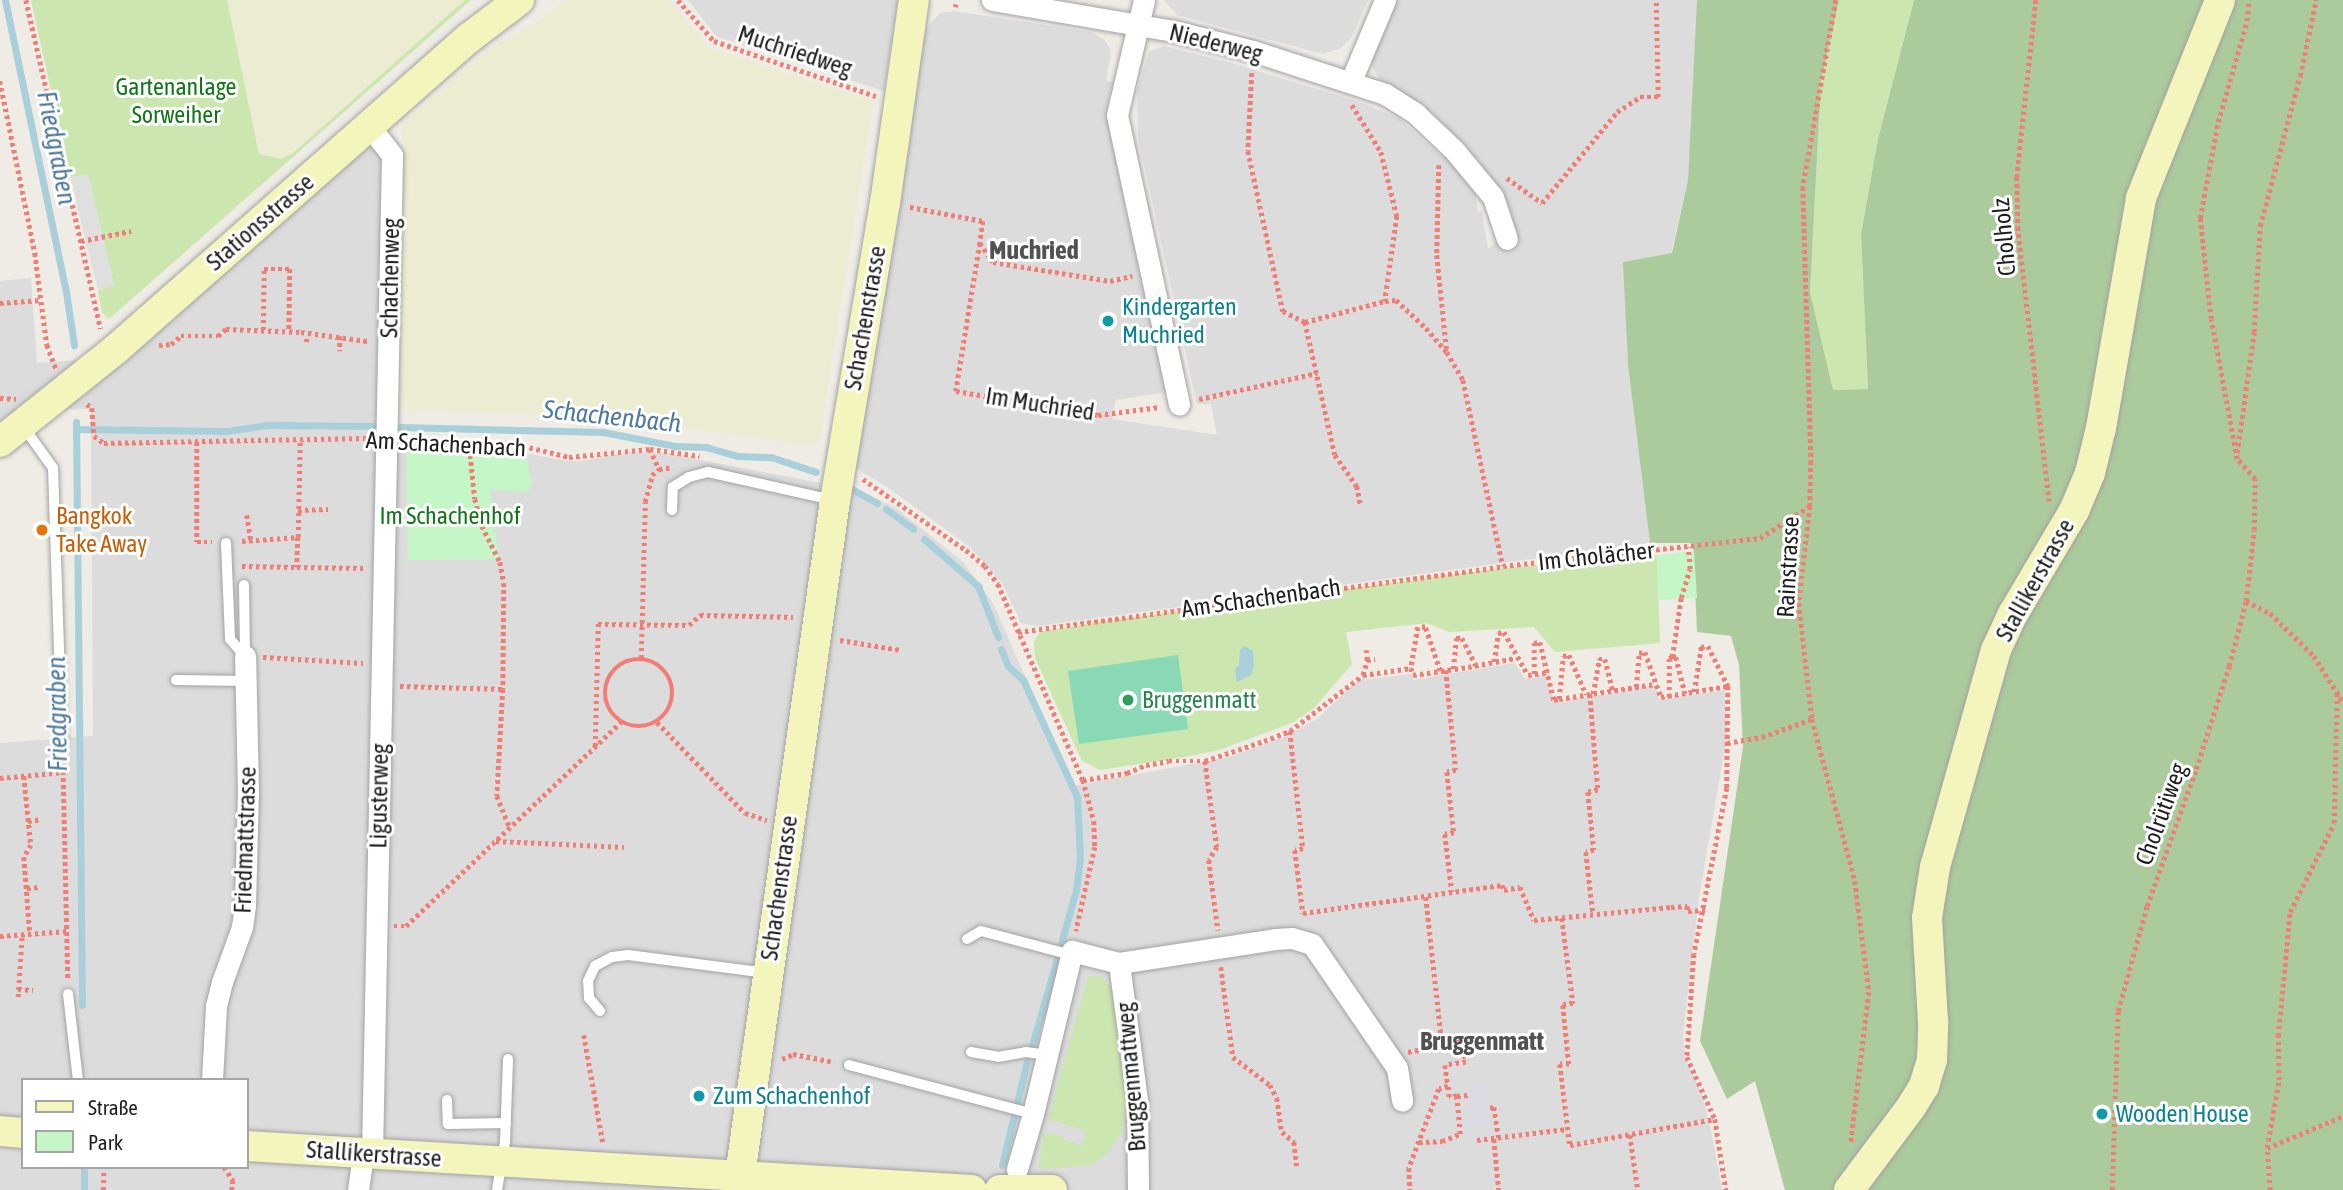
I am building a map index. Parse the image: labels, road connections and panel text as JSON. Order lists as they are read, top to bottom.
{
  "streets": {
    "street": [
      "Niederweg",
      "Stationsstrasse",
      "Schachenweg",
      "Schachenstrasse",
      "Stallikerstrasse",
      "Ligusterweg",
      "Friedmattstrasse",
      "Bruggenmattweg"
    ],
    "path": [
      "Muchriedweg",
      "Cholholz",
      "Im Muchried",
      "Am Schachenbach",
      "Im Cholächer",
      "Rainstrasse",
      "Cholrütiweg"
    ]
  },
  "crossings": [
    ["Stationsstrasse", "Schachenweg"],
    ["Schachenweg", "Am Schachenbach"],
    ["Schachenweg", "Ligusterweg"],
    ["Schachenstrasse", "Stallikerstrasse"],
    ["Am Schachenbach", "Im Cholächer"],
    ["Am Schachenbach", "Ligusterweg"],
    ["Im Cholächer", "Rainstrasse"],
    ["Stallikerstrasse", "Ligusterweg"]
  ],
  "districts": ["Muchried", "Bruggenmatt"],
  "water": ["Friedgraben", "Schachenbach"],
  "parks": ["Gartenanlage Sorweiher", "Im Schachenhof"],
  "places": [
    "Kindergarten Muchried",
    "Bangkok Take Away",
    "Bruggenmatt",
    "Zum Schachenhof",
    "Wooden House"
  ],
  "legend": ["Straße", "Park"]
}
